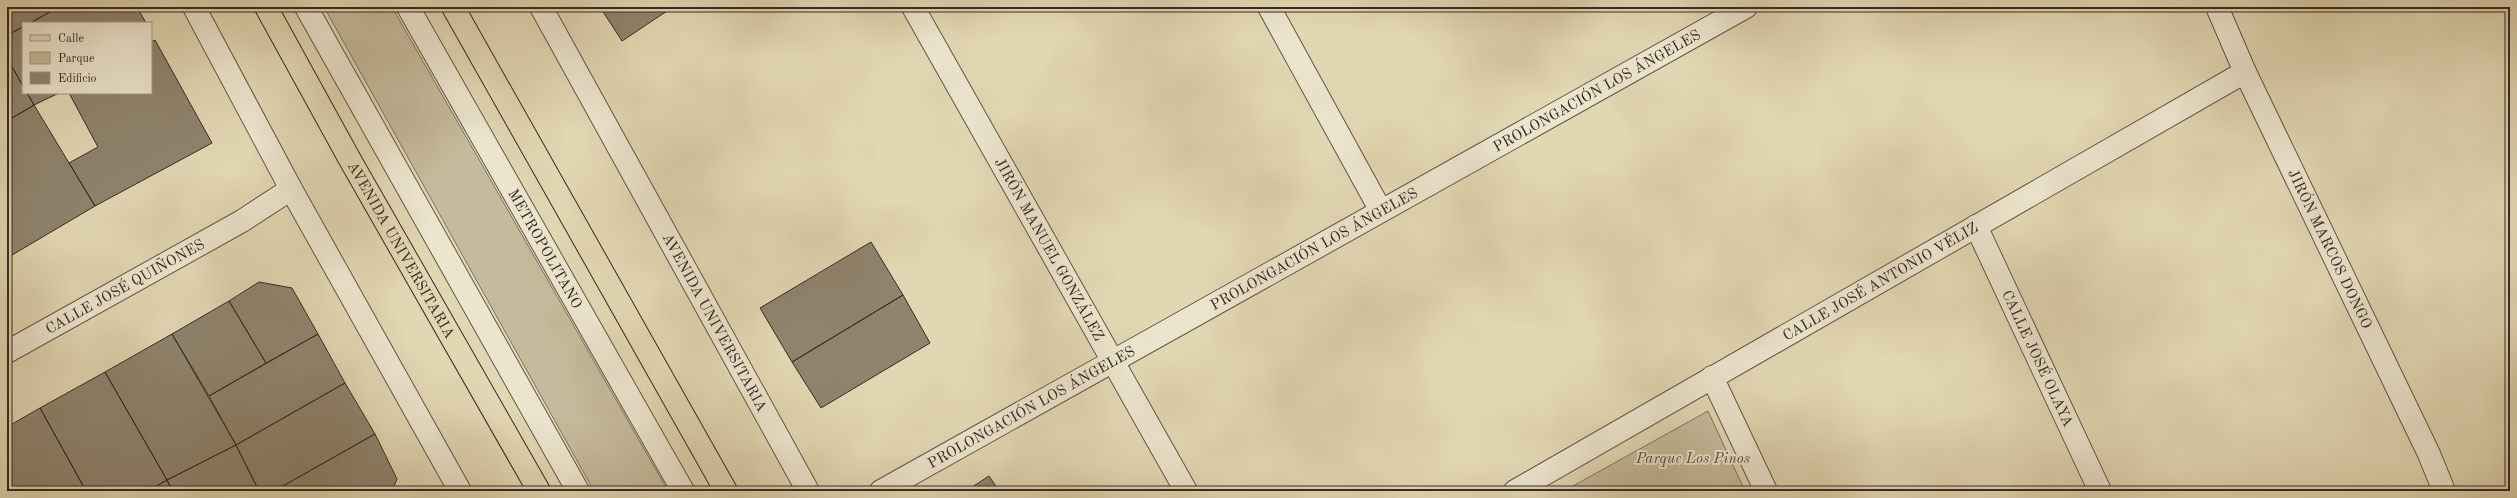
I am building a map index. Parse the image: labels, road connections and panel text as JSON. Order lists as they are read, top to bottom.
{
  "streets": {
    "main road": ["AVENIDA UNIVERSITARIA"],
    "street": [
      "PROLONGACIÓN LOS ÁNGELES",
      "METROPOLITANO",
      "JIRÓN MANUEL GONZÁLEZ",
      "JIRÓN MARCOS DONGO",
      "CALLE JOSÉ ANTONIO VÉLIZ",
      "CALLE JOSÉ QUIÑONES",
      "CALLE JOSÉ OLAYA"
    ]
  },
  "crossings": [
    ["PROLONGACIÓN LOS ÁNGELES", "JIRÓN MANUEL GONZÁLEZ"],
    ["JIRÓN MARCOS DONGO", "CALLE JOSÉ ANTONIO VÉLIZ"],
    ["CALLE JOSÉ ANTONIO VÉLIZ", "CALLE JOSÉ OLAYA"]
  ],
  "parks": ["Parque Los Pinos"],
  "legend": ["Calle", "Parque", "Edificio"]
}
